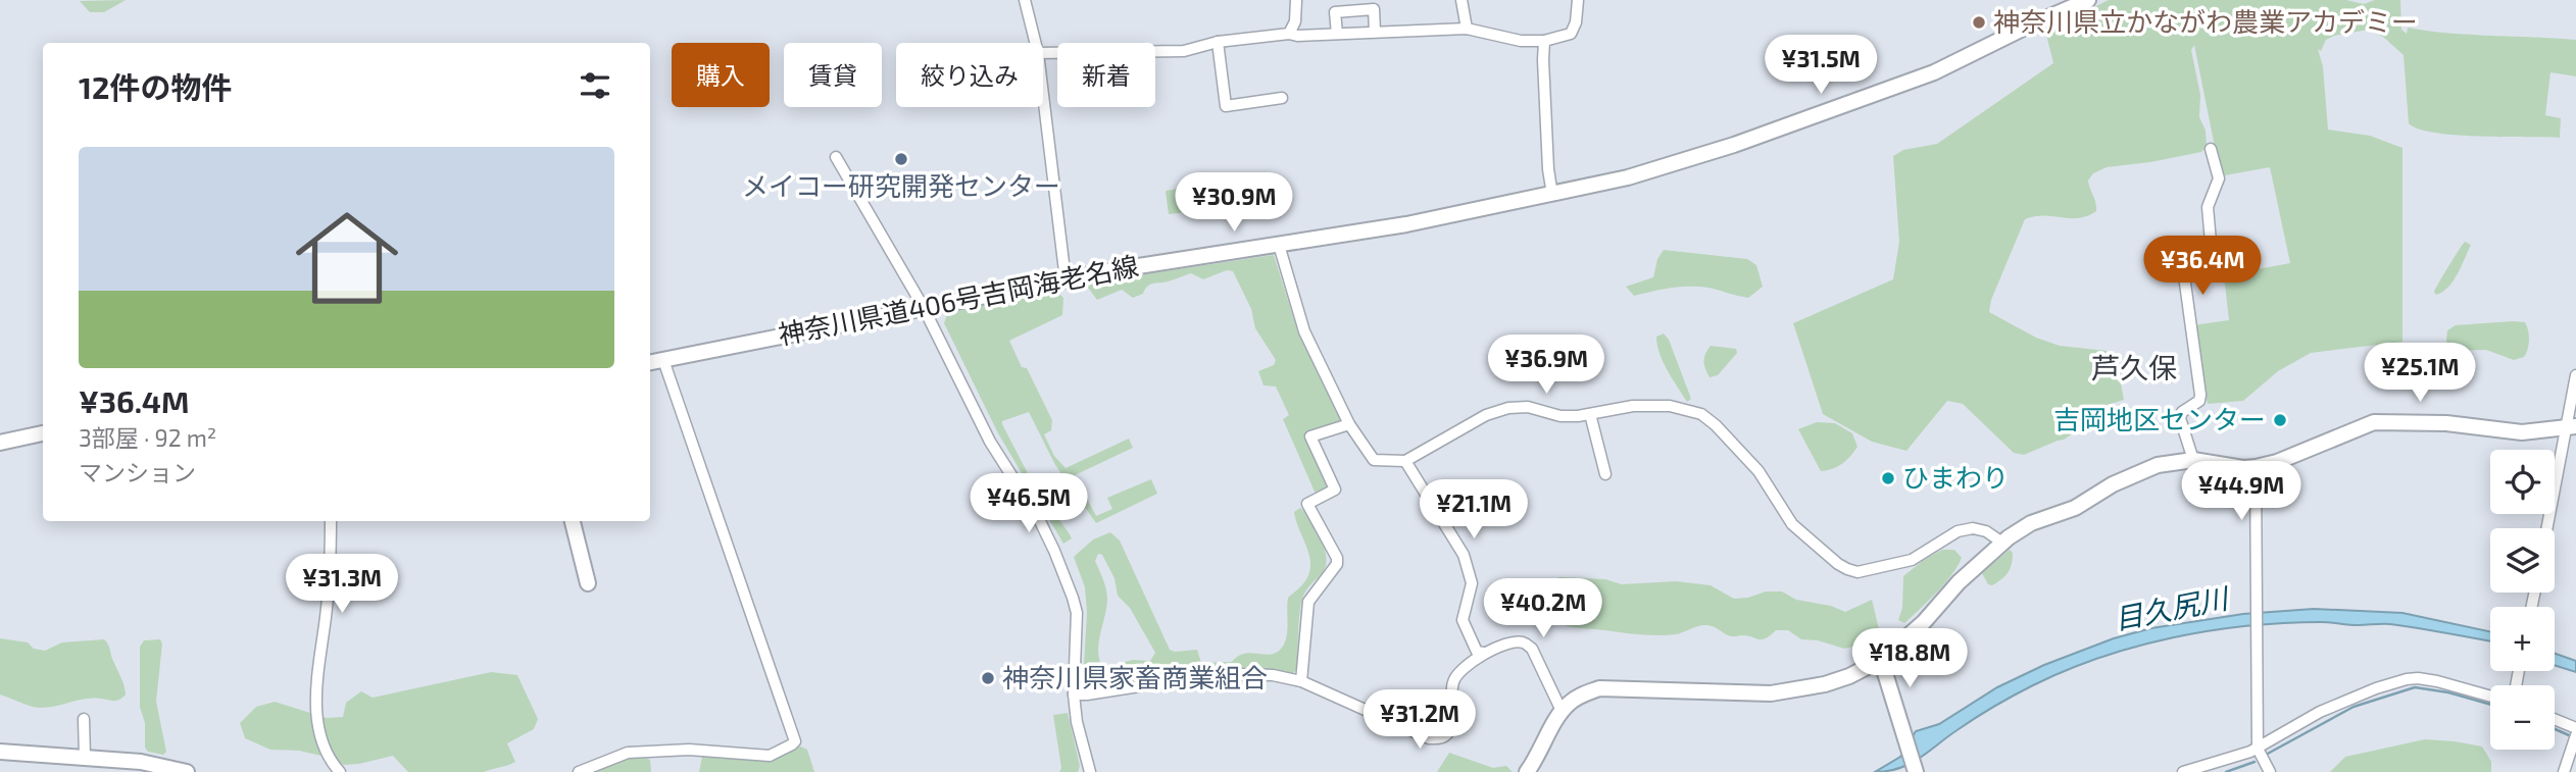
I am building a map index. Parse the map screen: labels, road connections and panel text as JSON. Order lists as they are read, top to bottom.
{
  "streets": {
    "street": ["神奈川県道406号吉岡海老名線"]
  },
  "districts": ["芦久保"],
  "water": ["目久尻川"],
  "places": [
    "神奈川県立かながわ農業アカデミー",
    "メイコー研究開発センター",
    "吉岡地区センター",
    "ひまわり",
    "神奈川県家畜商業組合"
  ],
  "page": {
    "price": [
      "¥31.5M",
      "¥30.9M",
      "¥36.4M",
      "¥36.9M",
      "¥25.1M",
      "¥44.9M",
      "¥46.5M",
      "¥21.1M",
      "¥31.3M",
      "¥40.2M",
      "¥18.8M",
      "¥31.2M"
    ],
    "chip": [
      "購入",
      "賃貸",
      "絞り込み",
      "新着"
    ],
    "heading": "12件の物件",
    "list": [
      {
        "name": "¥36.4M",
        "note": "3部屋 · 92 m² · マンション"
      }
    ],
    "map_buttons": ["+", "−"]
  }
}
